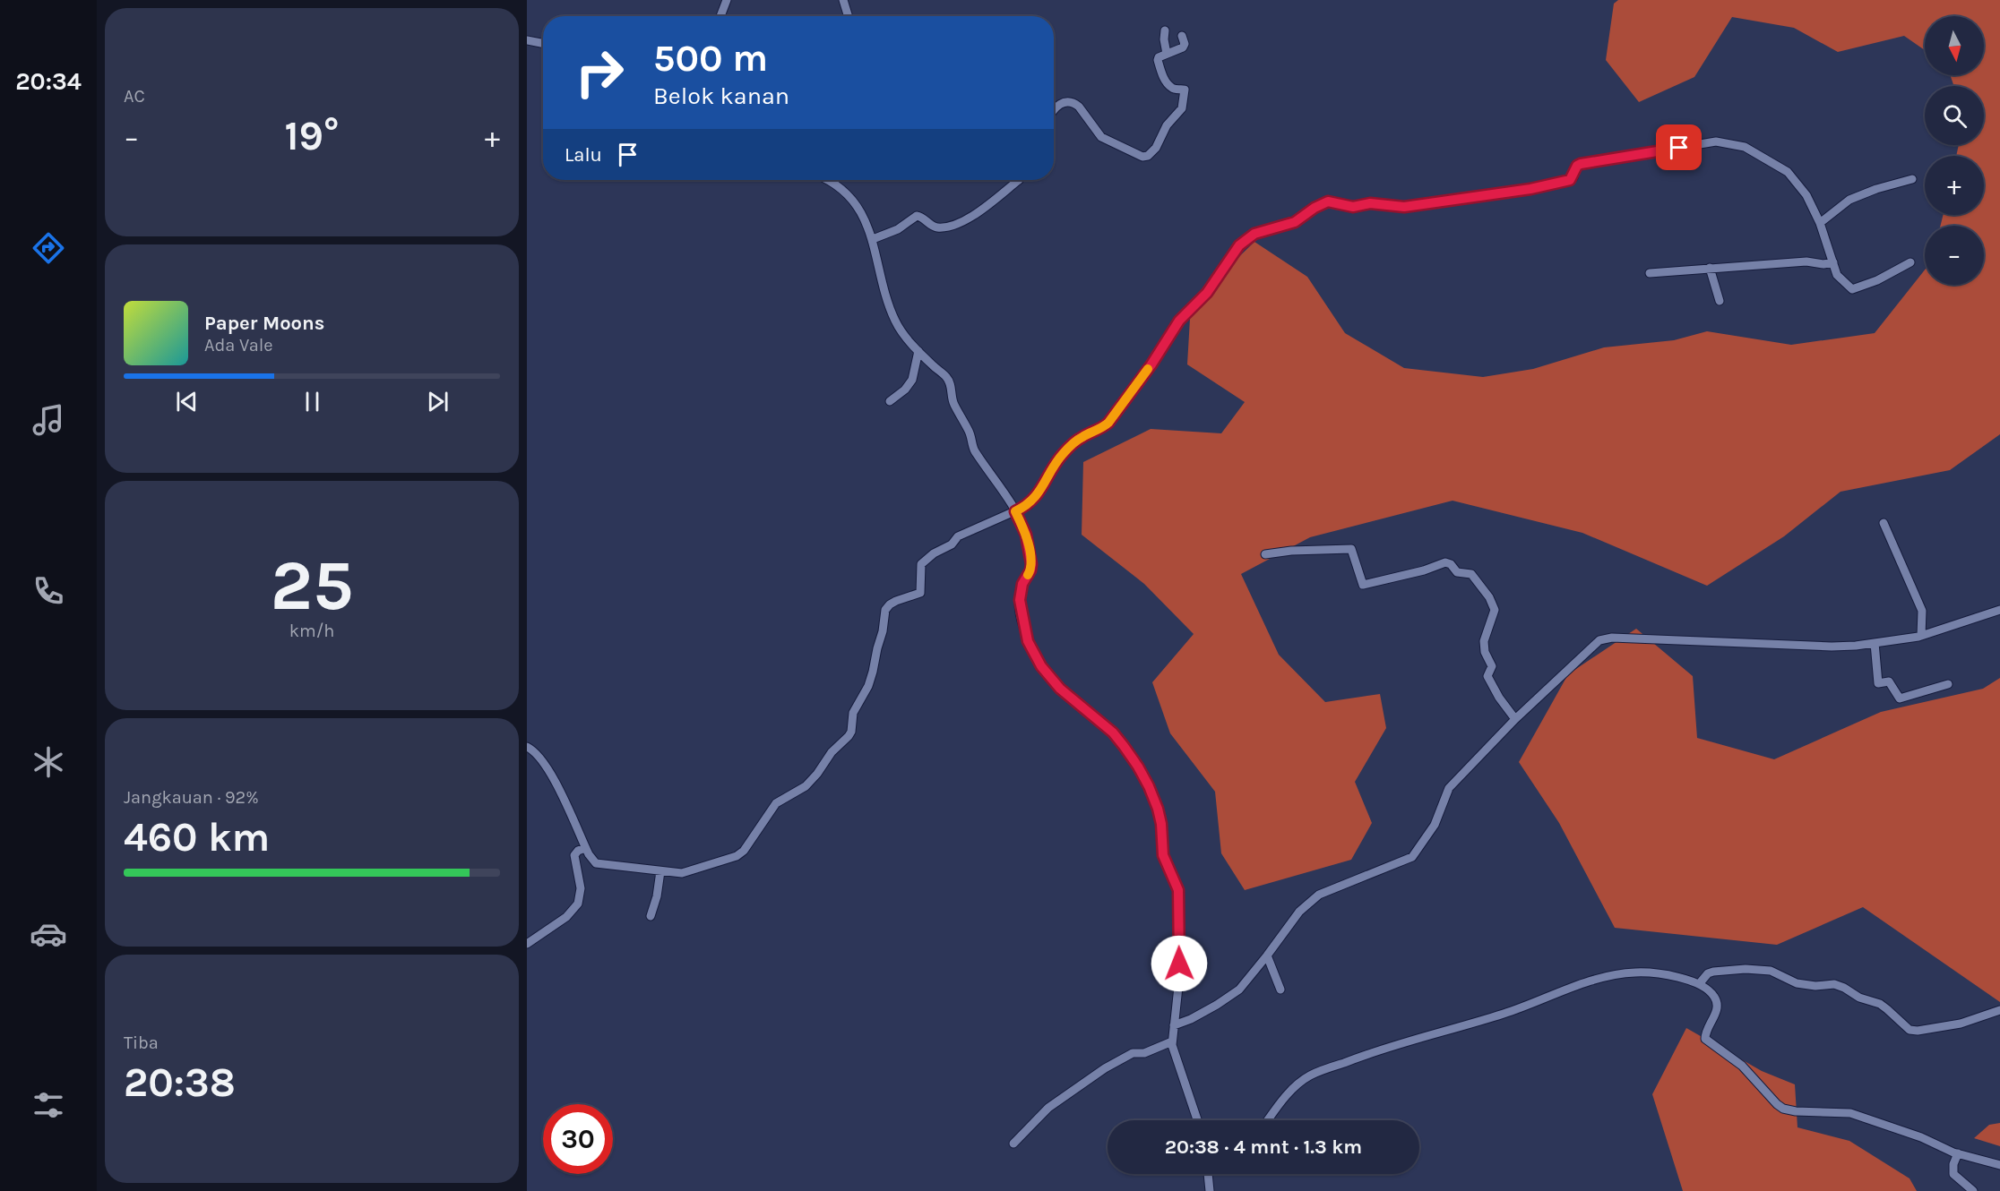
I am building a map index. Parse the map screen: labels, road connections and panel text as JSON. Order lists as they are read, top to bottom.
{
  "north": "bottom",
  "page": {
    "tabs": "20:34",
    "tile": [
      "AC",
      ["25", "km/h"],
      ["Jangkauan · 92%", "460 km"],
      ["Tiba", "20:38"]
    ],
    "map_buttons": ["+", "−"],
    "turn": ["500 m", "Belok kanan"],
    "heat": ["−", "19°", "+"],
    "then": "Lalu",
    "song": ["Paper Moons", "Ada Vale"],
    "limit": "30",
    "trip": "20:38 · 4 mnt · 1.3 km"
  }
}
